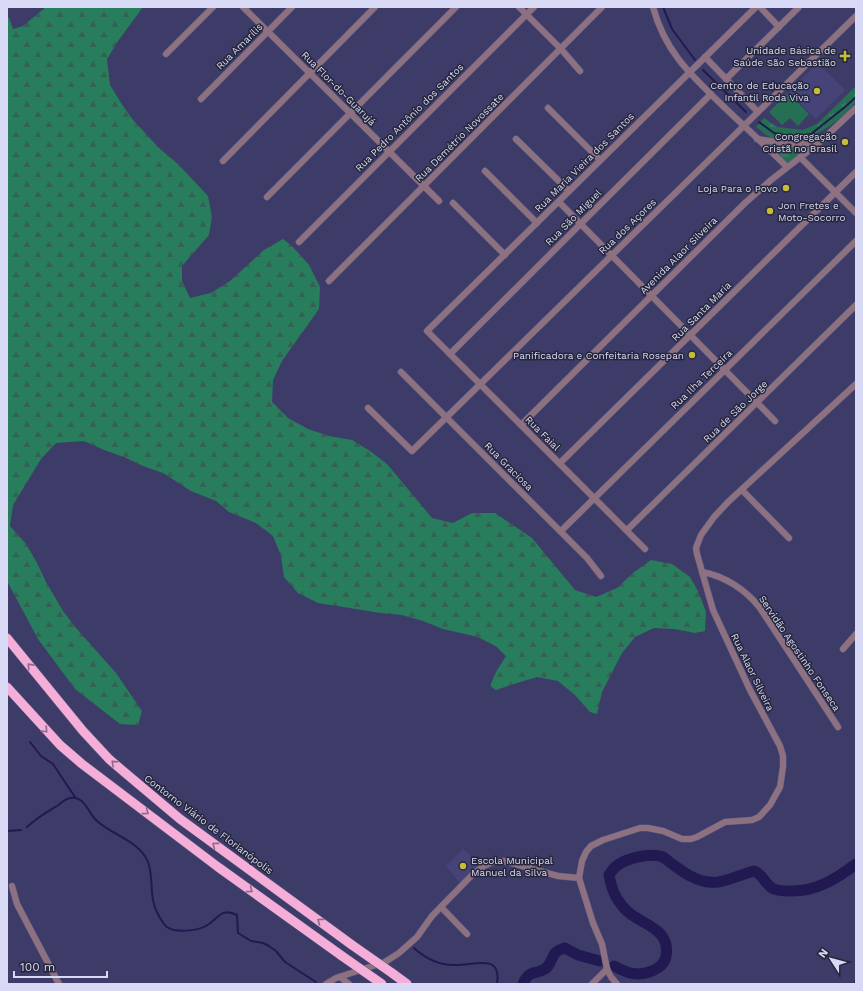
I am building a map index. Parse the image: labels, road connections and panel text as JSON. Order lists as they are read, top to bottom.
{
  "streets": {
    "highway": ["Contorno Viário de Florianópolis"],
    "street": [
      "Rua Amarílis",
      "Rua Flor-do-Guarujá",
      "Rua Pedro Antônio dos Santos",
      "Rua Demétrio Novossate",
      "Rua Maria Vieira dos Santos",
      "Rua São Miguel",
      "Rua dos Açores",
      "Avenida Alaor Silveira",
      "Rua Santa Maria",
      "Rua Ilha Terceira",
      "Rua de São Jorge",
      "Rua Faial",
      "Rua Graciosa",
      "Servidão Agostinho Fonseca",
      "Rua Alaor Silveira"
    ]
  },
  "crossings": [
    ["Rua Amarílis", "Rua Flor-do-Guarujá"],
    ["Rua Flor-do-Guarujá", "Rua Pedro Antônio dos Santos"],
    ["Rua Flor-do-Guarujá", "Rua Demétrio Novossate"],
    ["Rua Maria Vieira dos Santos", "Rua Faial"],
    ["Rua São Miguel", "Rua Faial"],
    ["Rua dos Açores", "Rua Faial"],
    ["Rua dos Açores", "Rua Graciosa"],
    ["Avenida Alaor Silveira", "Rua Faial"],
    ["Rua Santa Maria", "Rua Faial"],
    ["Rua Ilha Terceira", "Rua Faial"],
    ["Rua Ilha Terceira", "Rua Graciosa"],
    ["Rua de São Jorge", "Rua Faial"],
    ["Servidão Agostinho Fonseca", "Rua Alaor Silveira"]
  ],
  "places": {
    "health": ["Unidade Básica de Saúde São Sebastião"],
    "other": [
      "Centro de Educação Infantil Roda Viva",
      "Congregação Cristã no Brasil",
      "Loja Para o Povo",
      "Jon Fretes e Moto-Socorro",
      "Panificadora e Confeitaria Rosepan",
      "Escola Municipal Manuel da Silva"
    ]
  },
  "scale_bar": "100 m",
  "north": "top left"
}
